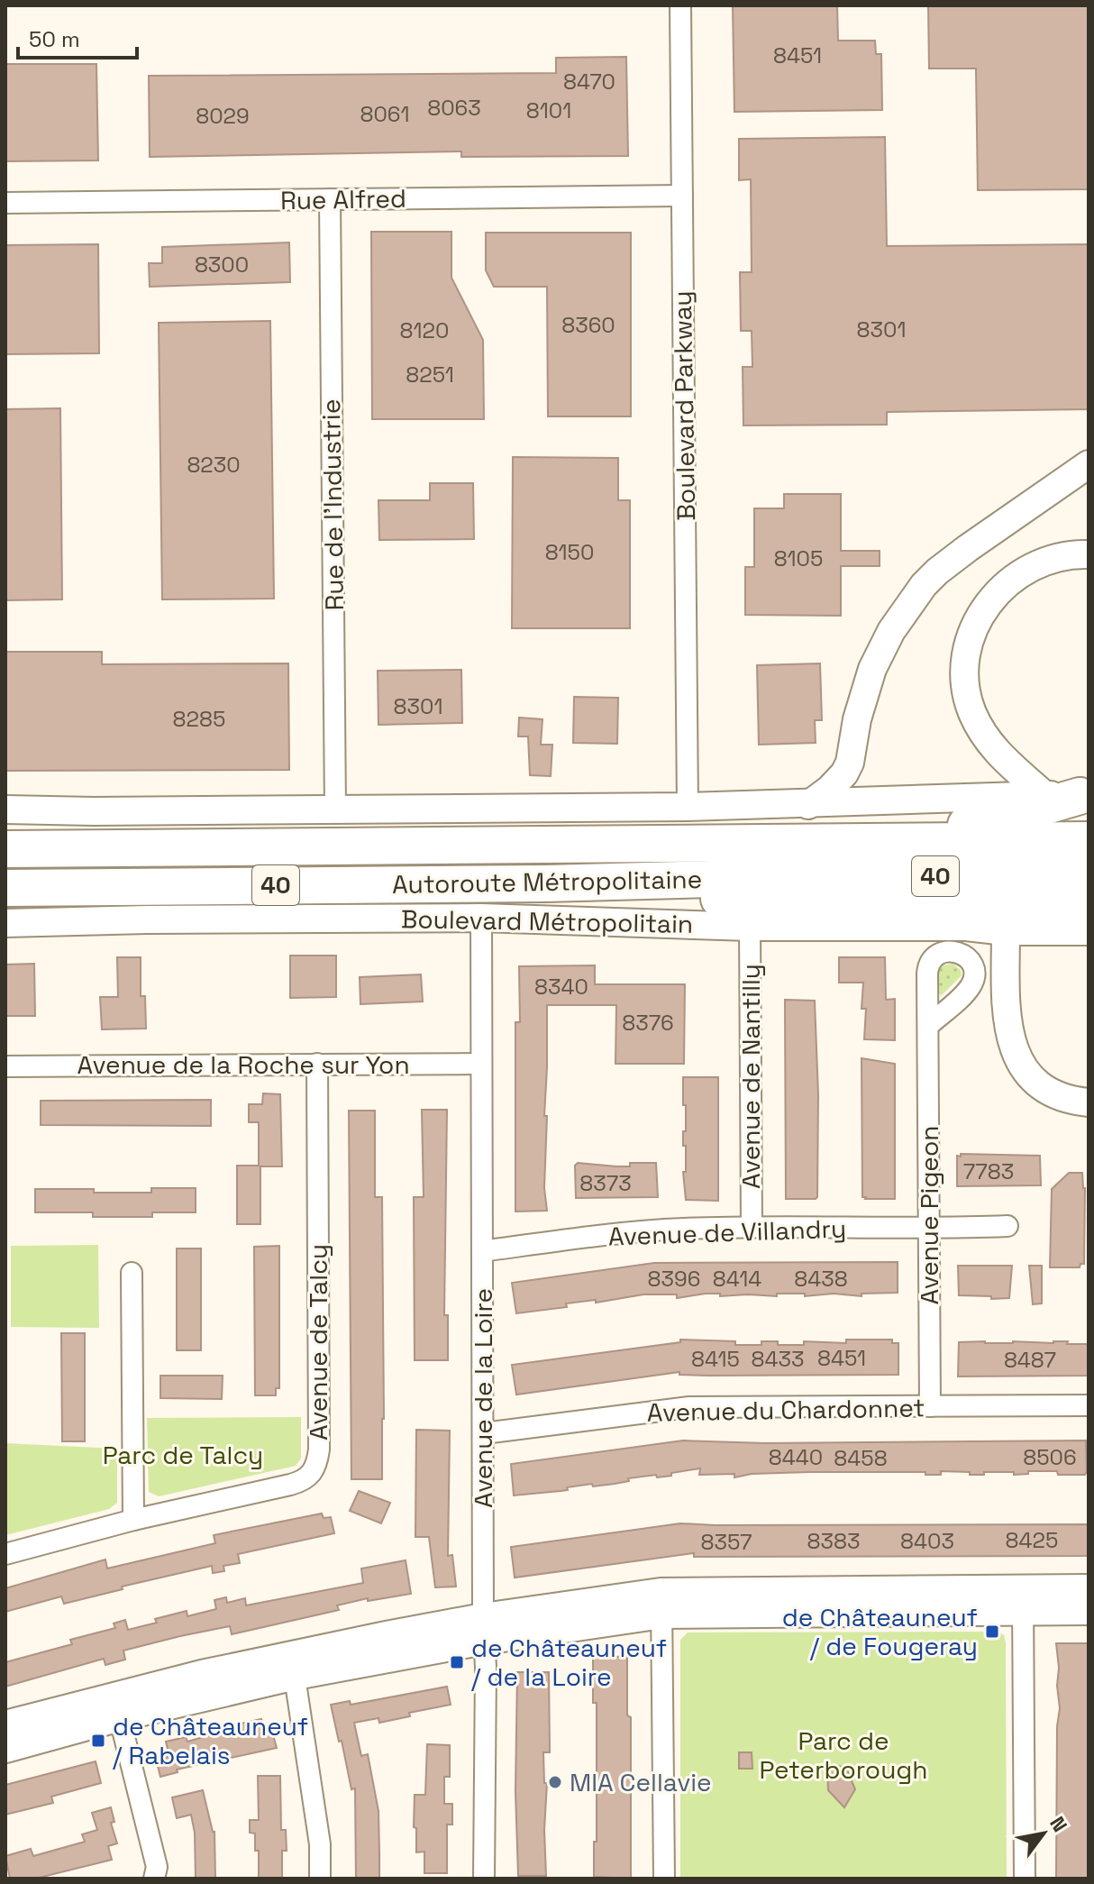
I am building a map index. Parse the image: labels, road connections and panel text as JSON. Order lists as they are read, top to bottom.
{
  "streets": {
    "highway": ["40", "Autoroute Métropolitaine"],
    "main road": ["Boulevard Métropolitain"],
    "street": [
      "Rue Alfred",
      "Boulevard Parkway",
      "Rue de l'Industrie",
      "Avenue de la Roche sur Yon",
      "Avenue de Nantilly",
      "Avenue Pigeon",
      "Avenue de Villandry",
      "Avenue de Talcy",
      "Avenue de la Loire",
      "Avenue du Chardonnet"
    ]
  },
  "crossings": [
    ["Rue Alfred", "Boulevard Parkway"],
    ["Rue Alfred", "Rue de l'Industrie"],
    ["Boulevard Métropolitain", "Avenue de Nantilly"],
    ["Boulevard Métropolitain", "Avenue de la Loire"],
    ["Avenue de la Roche sur Yon", "Avenue de Talcy"],
    ["Avenue de la Roche sur Yon", "Avenue de la Loire"],
    ["Avenue de Nantilly", "Avenue de Villandry"],
    ["Avenue Pigeon", "Avenue de Villandry"],
    ["Avenue Pigeon", "Avenue du Chardonnet"],
    ["Avenue de Villandry", "Avenue de la Loire"],
    ["Avenue de la Loire", "Avenue du Chardonnet"]
  ],
  "parks": ["Parc de Talcy", "Parc de Peterborough"],
  "places": {
    "transit": ["de Châteauneuf / de Fougeray", "de Châteauneuf / de la Loire", "de Châteauneuf / Rabelais"],
    "other": ["MIA Cellavie"]
  },
  "house_numbers": [
    "8451",
    "8470",
    "8063",
    "8101",
    "8061",
    "8029",
    "8300",
    "8360",
    "8301",
    "8120",
    "8251",
    "8230",
    "8150",
    "8105",
    "8301",
    "8285",
    "8340",
    "8376",
    "7783",
    "8373",
    "8396",
    "8414",
    "8438",
    "8451",
    "8415",
    "8433",
    "8487",
    "8440",
    "8506",
    "8458",
    "8425",
    "8383",
    "8403",
    "8357"
  ],
  "scale_bar": "50 m",
  "north": "top right"
}
